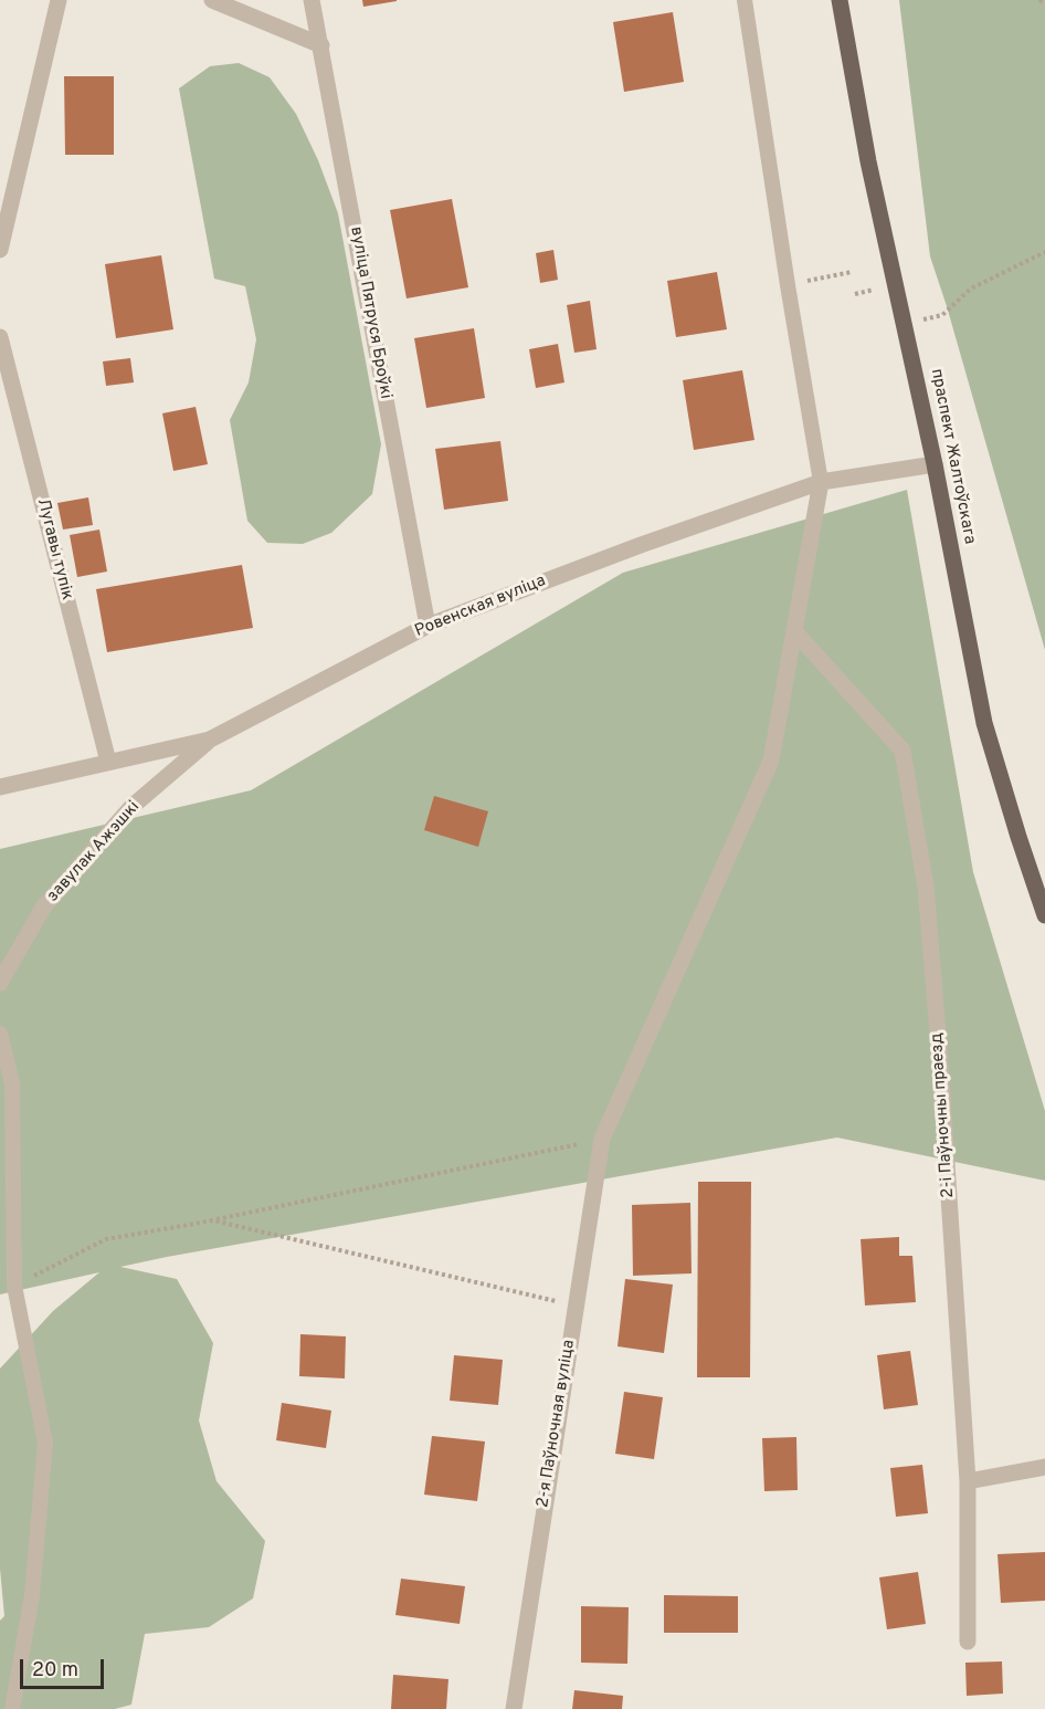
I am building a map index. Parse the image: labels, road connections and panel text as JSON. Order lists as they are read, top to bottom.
{
  "streets": {
    "main road": ["праспект Жалтоўскага"],
    "street": [
      "вуліца Пятруся Броўкі",
      "Лугавы тупік",
      "Ровенская вуліца",
      "завулак Ажэшкі",
      "2-і Паўночны праезд",
      "2-я Паўночная вуліца"
    ]
  },
  "crossings": [
    ["вуліца Пятруся Броўкі", "Ровенская вуліца"],
    ["праспект Жалтоўскага", "Ровенская вуліца"],
    ["Лугавы тупік", "Ровенская вуліца"],
    ["Ровенская вуліца", "завулак Ажэшкі"],
    ["Ровенская вуліца", "2-я Паўночная вуліца"],
    ["2-і Паўночны праезд", "2-я Паўночная вуліца"]
  ],
  "scale_bar": "20 m"
}
